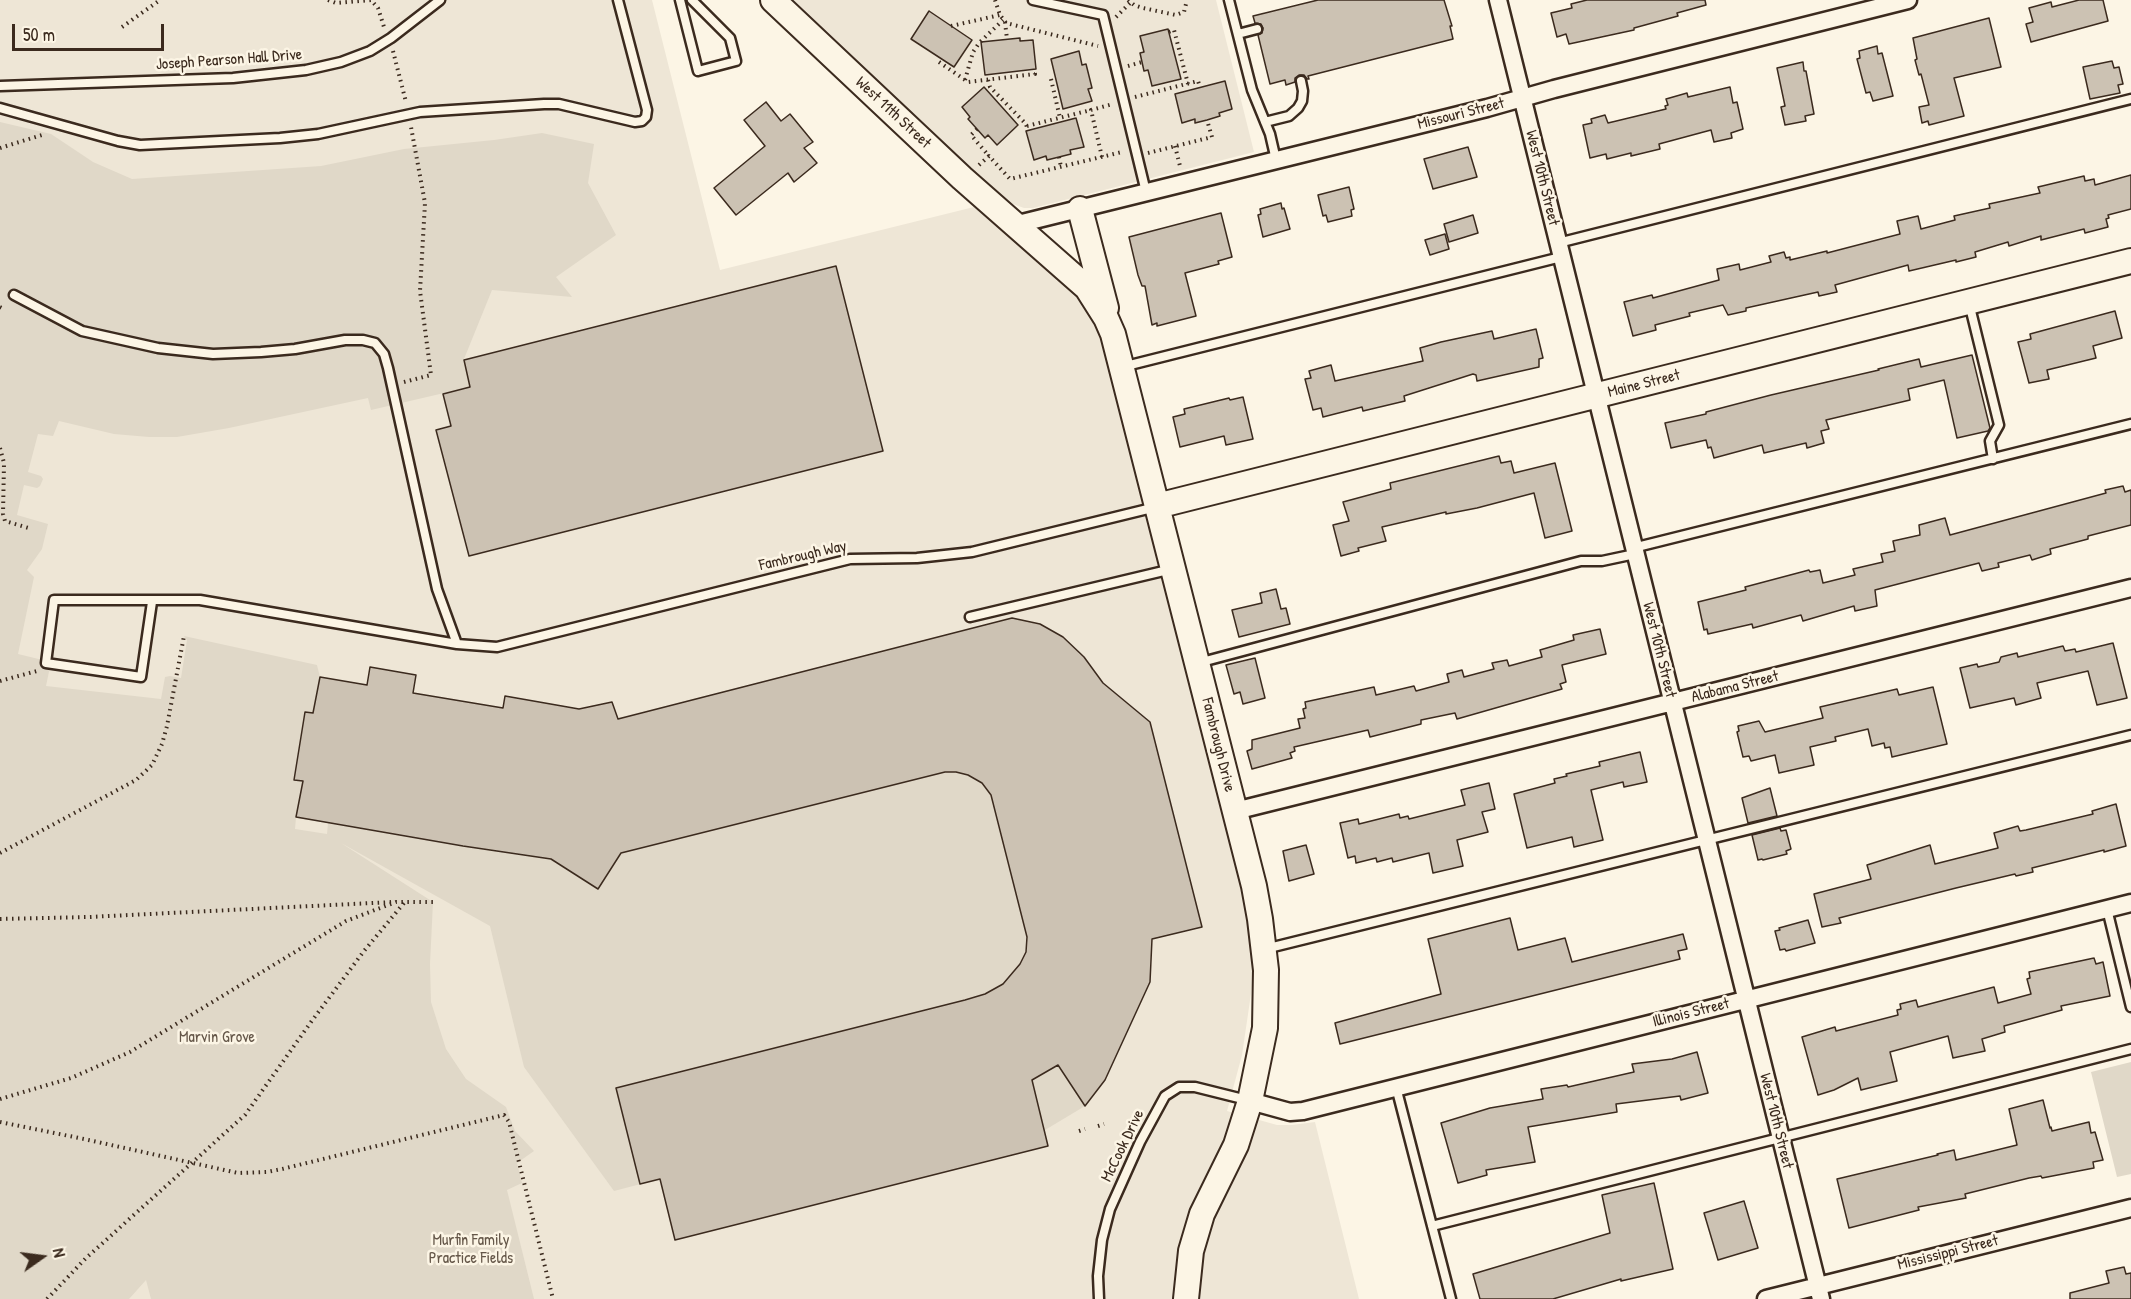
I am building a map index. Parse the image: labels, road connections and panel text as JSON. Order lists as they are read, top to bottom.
{
  "streets": {
    "street": [
      "West 11th Street",
      "Missouri Street",
      "West 10th Street",
      "Maine Street",
      "Alabama Street",
      "Fambrough Drive",
      "Illinois Street",
      "Mississippi Street"
    ],
    "lane": ["Joseph Pearson Hall Drive", "Fambrough Way", "McCook Drive"]
  },
  "crossings": [
    ["West 11th Street", "Missouri Street"],
    ["West 11th Street", "Fambrough Drive"],
    ["Missouri Street", "West 10th Street"],
    ["Missouri Street", "Fambrough Drive"],
    ["West 10th Street", "Maine Street"],
    ["West 10th Street", "Alabama Street"],
    ["West 10th Street", "Illinois Street"],
    ["West 10th Street", "Mississippi Street"],
    ["Maine Street", "Fambrough Way"],
    ["Maine Street", "Fambrough Drive"],
    ["Fambrough Way", "Fambrough Drive"],
    ["Alabama Street", "Fambrough Drive"],
    ["Fambrough Drive", "Illinois Street"],
    ["Fambrough Drive", "McCook Drive"],
    ["Illinois Street", "McCook Drive"]
  ],
  "parks": ["Marvin Grove", "Murfin Family Practice Fields"],
  "scale_bar": "50 m",
  "north": "right"
}
